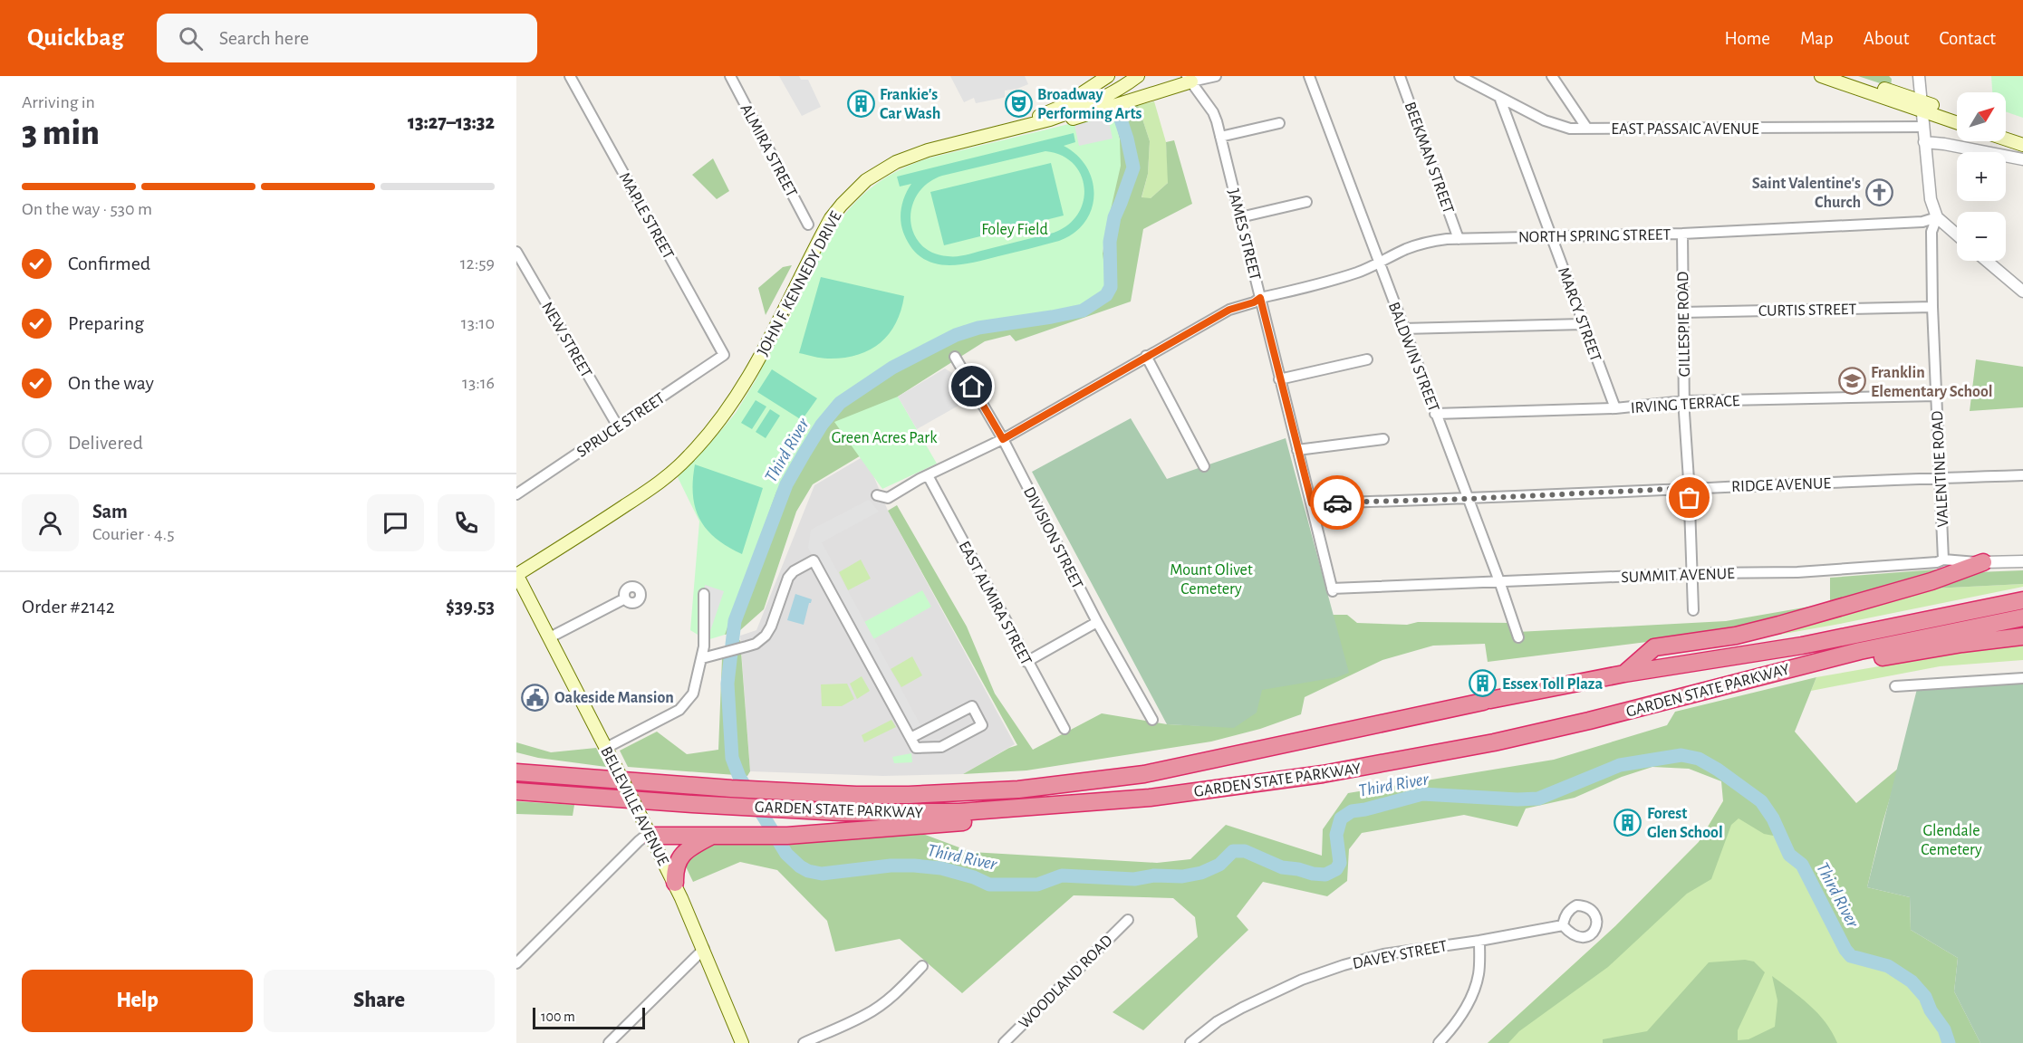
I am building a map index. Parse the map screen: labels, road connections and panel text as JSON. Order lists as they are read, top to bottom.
{
  "streets": {
    "highway": ["GARDEN STATE PARKWAY"],
    "main road": ["JOHN F. KENNEDY DRIVE", "BELLEVILLE AVENUE"],
    "street": [
      "EAST PASSAIC AVENUE",
      "ALMIRA STREET",
      "BEEKMAN STREET",
      "MAPLE STREET",
      "JAMES STREET",
      "NORTH SPRING STREET",
      "CURTIS STREET",
      "MARCY STREET",
      "GILLESPIE ROAD",
      "NEW STREET",
      "BALDWIN STREET",
      "IRVING TERRACE",
      "SPRUCE STREET",
      "VALENTINE ROAD",
      "RIDGE AVENUE",
      "DIVISION STREET",
      "SUMMIT AVENUE",
      "EAST ALMIRA STREET",
      "DAVEY STREET",
      "WOODLAND ROAD"
    ]
  },
  "crossings": [
    ["EAST PASSAIC AVENUE", "MARCY STREET"],
    ["BEEKMAN STREET", "NORTH SPRING STREET"],
    ["MAPLE STREET", "SPRUCE STREET"],
    ["JAMES STREET", "NORTH SPRING STREET"],
    ["JAMES STREET", "RIDGE AVENUE"],
    ["JAMES STREET", "SUMMIT AVENUE"],
    ["NORTH SPRING STREET", "MARCY STREET"],
    ["NORTH SPRING STREET", "GILLESPIE ROAD"],
    ["NORTH SPRING STREET", "BALDWIN STREET"],
    ["NORTH SPRING STREET", "VALENTINE ROAD"],
    ["NORTH SPRING STREET", "DIVISION STREET"],
    ["NORTH SPRING STREET", "EAST ALMIRA STREET"],
    ["JOHN F. KENNEDY DRIVE", "BELLEVILLE AVENUE"],
    ["CURTIS STREET", "GILLESPIE ROAD"],
    ["CURTIS STREET", "VALENTINE ROAD"],
    ["MARCY STREET", "IRVING TERRACE"],
    ["GILLESPIE ROAD", "IRVING TERRACE"],
    ["GILLESPIE ROAD", "RIDGE AVENUE"],
    ["GILLESPIE ROAD", "SUMMIT AVENUE"],
    ["NEW STREET", "SPRUCE STREET"],
    ["BALDWIN STREET", "IRVING TERRACE"],
    ["BALDWIN STREET", "RIDGE AVENUE"],
    ["BALDWIN STREET", "SUMMIT AVENUE"],
    ["IRVING TERRACE", "VALENTINE ROAD"],
    ["VALENTINE ROAD", "RIDGE AVENUE"],
    ["VALENTINE ROAD", "SUMMIT AVENUE"]
  ],
  "water": ["Third River"],
  "parks": [
    "Foley Field",
    "Green Acres Park",
    "Mount Olivet Cemetery",
    "Glendale Cemetery"
  ],
  "places": {
    "building": ["Frankie's Car Wash", "Essex Toll Plaza", "Forest Glen School"],
    "theatre": ["Broadway Performing Arts"],
    "church": ["Saint Valentine's Church"],
    "school or university": ["Franklin Elementary School"],
    "public building": ["Oakeside Mansion"]
  },
  "scale_bar": "100 m",
  "north": "top right",
  "page": {
    "header": "Quickbag",
    "search": "Search here",
    "nav": [
      "Home",
      "Map",
      "About",
      "Contact"
    ],
    "heading": ["3 min", "Arriving in", "13:27–13:32"],
    "panel": [
      "Sam",
      "Courier · 4.5",
      "Order #2142",
      "$39.53"
    ],
    "map_buttons": ["+", "−"],
    "bar": "On the way · 530 m",
    "list": [
      ["Confirmed", "12:59"],
      ["Preparing", "13:10"],
      ["On the way", "13:16"],
      "Delivered"
    ],
    "buttons": ["Help", "Share"],
    "scale": "100 m"
  }
}
